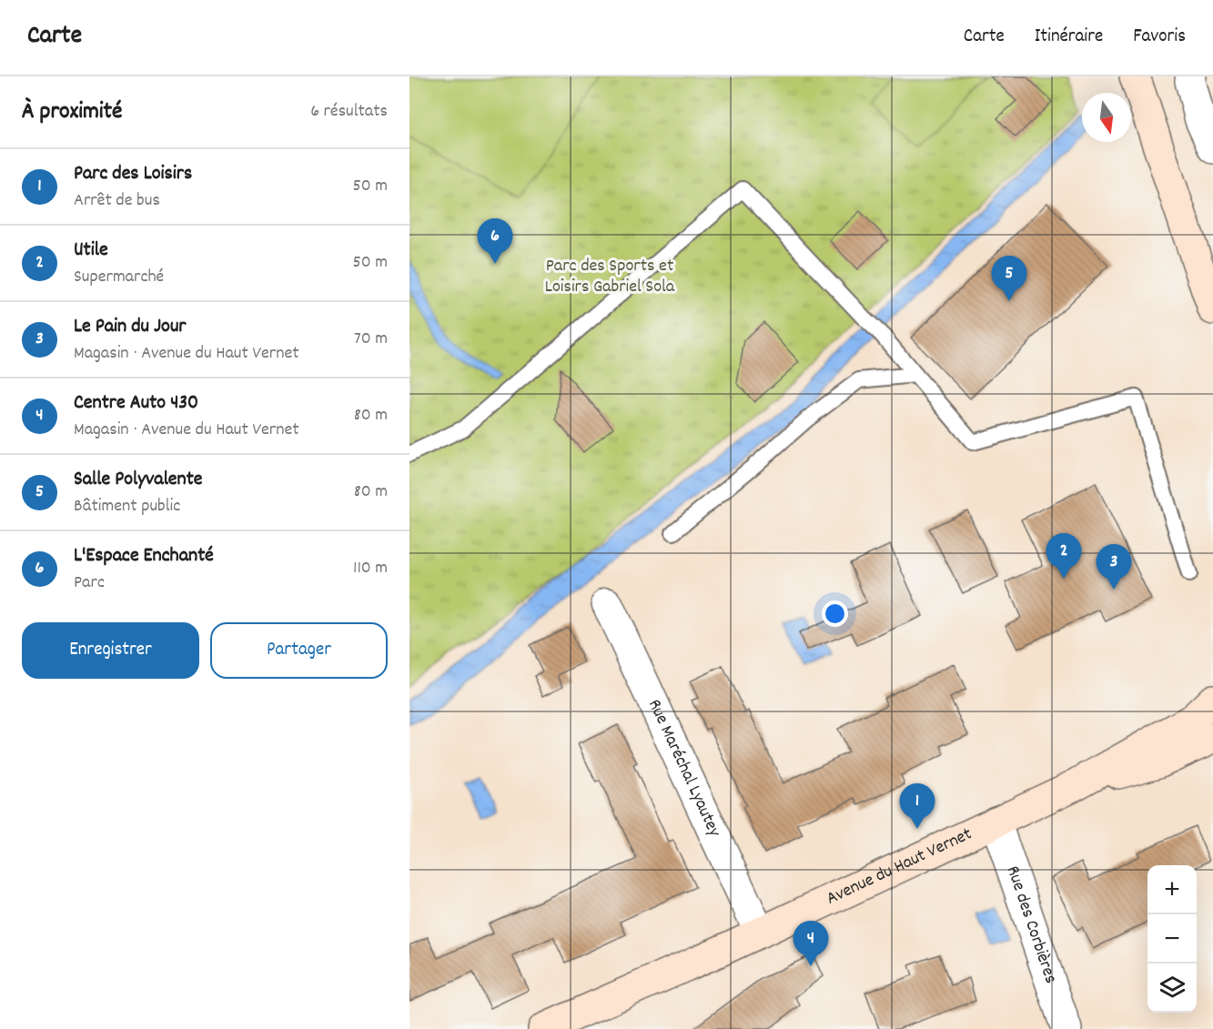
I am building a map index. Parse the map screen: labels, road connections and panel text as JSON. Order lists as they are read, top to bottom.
{
  "streets": {
    "main road": ["Avenue du Haut Vernet"],
    "street": ["Rue Maréchal Lyautey", "Rue des Corbières"]
  },
  "crossings": [
    ["Rue Maréchal Lyautey", "Avenue du Haut Vernet"],
    ["Avenue du Haut Vernet", "Rue des Corbières"]
  ],
  "parks": ["Parc des Sports et Loisirs Gabriel Sola"],
  "north": "bottom",
  "page": {
    "header": "Carte",
    "nav": ["Carte", "Itinéraire", "Favoris"],
    "heading": ["À proximité", "6 résultats"],
    "list": [
      {
        "mark": "1",
        "name": "Parc des Loisirs",
        "note": "Arrêt de bus",
        "value": "50 m"
      },
      {
        "mark": "2",
        "name": "Utile",
        "note": "Supermarché",
        "value": "50 m"
      },
      {
        "mark": "3",
        "name": "Le Pain du Jour",
        "note": "Magasin · Avenue du Haut Vernet",
        "value": "70 m"
      },
      {
        "mark": "4",
        "name": "Centre Auto 430",
        "note": "Magasin · Avenue du Haut Vernet",
        "value": "80 m"
      },
      {
        "mark": "5",
        "name": "Salle Polyvalente",
        "note": "Bâtiment public",
        "value": "80 m"
      },
      {
        "mark": "6",
        "name": "L'Espace Enchanté",
        "note": "Parc",
        "value": "110 m"
      }
    ],
    "pins": [
      "6",
      "5",
      "2",
      "3",
      "1",
      "4"
    ],
    "buttons": ["Enregistrer", "Partager"],
    "map_buttons": ["+", "−"]
  }
}
